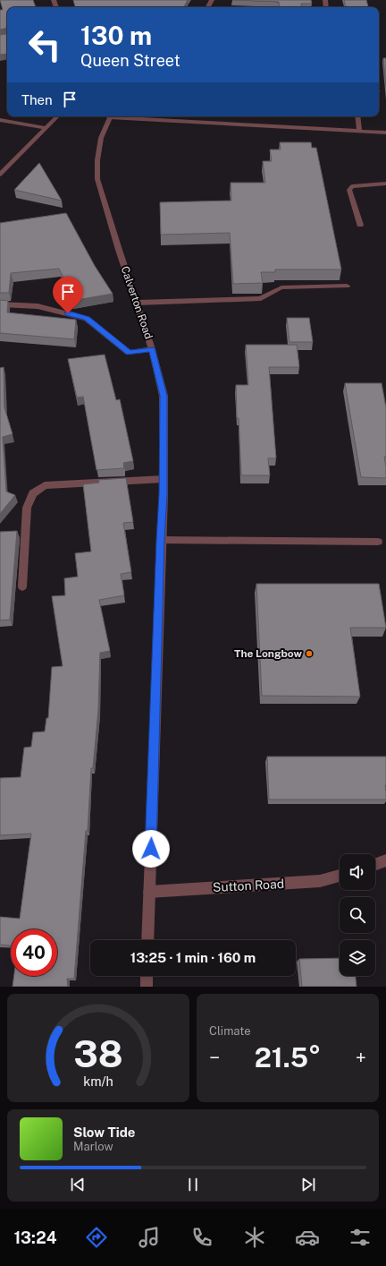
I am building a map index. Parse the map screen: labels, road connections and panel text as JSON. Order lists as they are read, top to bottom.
{
  "streets": {
    "street": ["Calverton Road", "Sutton Road"]
  },
  "crossings": [
    ["Calverton Road", "Sutton Road"]
  ],
  "places": ["The Longbow"],
  "page": {
    "turn": ["130 m", "Queen Street"],
    "then": "Then",
    "limit": "40",
    "trip": "13:25 · 1 min · 160 m",
    "tile": "Climate",
    "heat": ["−", "21.5°", "+"],
    "song": ["Slow Tide", "Marlow"],
    "tabs": "13:24",
    "gauge": ["38", "km/h"]
  }
}
